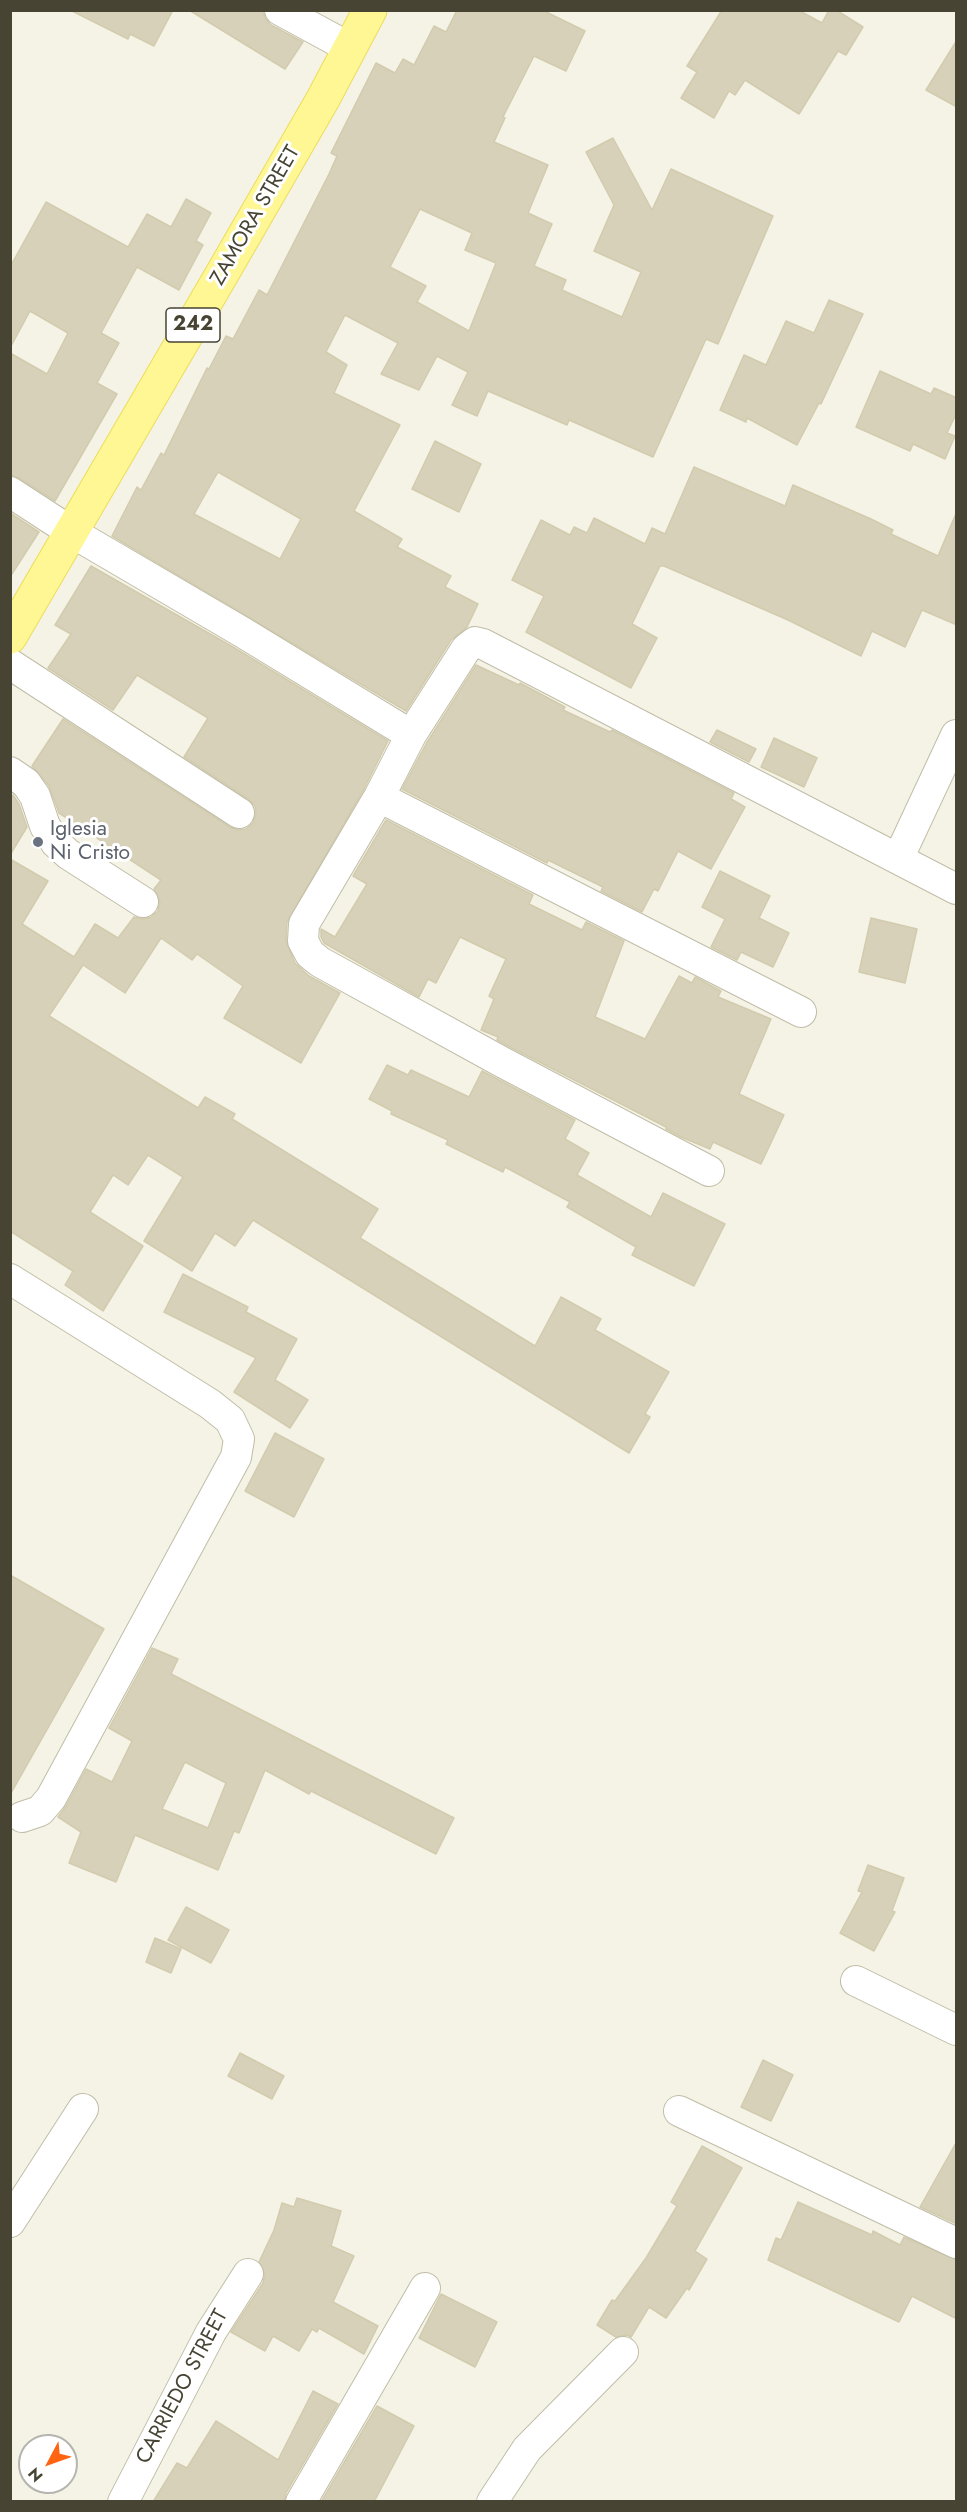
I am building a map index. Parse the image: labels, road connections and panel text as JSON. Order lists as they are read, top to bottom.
{
  "streets": {
    "main road": ["ZAMORA STREET", "242"],
    "street": ["CARRIEDO STREET"]
  },
  "places": ["Iglesia Ni Cristo"],
  "north": "bottom left"
}
